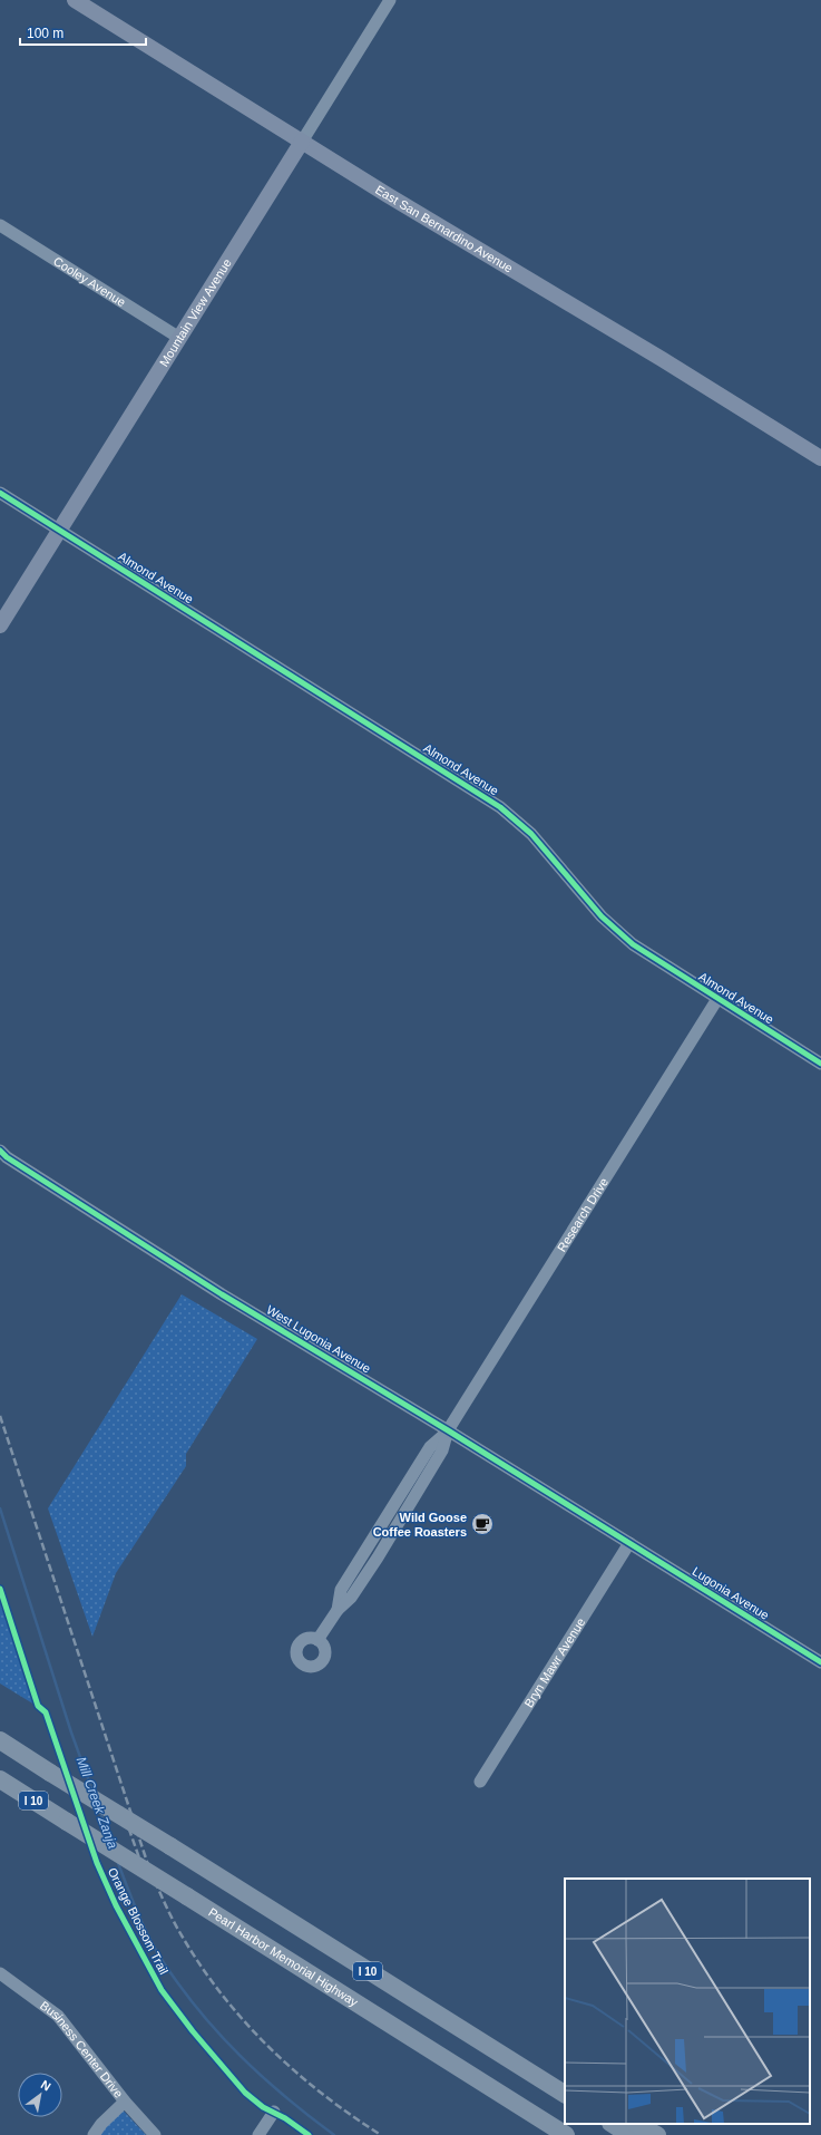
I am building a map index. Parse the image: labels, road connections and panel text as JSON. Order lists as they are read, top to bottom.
{
  "streets": {
    "highway": ["I 10", "Pearl Harbor Memorial Highway"],
    "main road": ["East San Bernardino Avenue", "Mountain View Avenue"],
    "street": [
      "Cooley Avenue",
      "Almond Avenue",
      "Research Drive",
      "West Lugonia Avenue",
      "Lugonia Avenue",
      "Bryn Mawr Avenue",
      "Business Center Drive"
    ],
    "cycle path": ["Orange Blossom Trail"]
  },
  "crossings": [
    ["East San Bernardino Avenue", "Mountain View Avenue"],
    ["Cooley Avenue", "Mountain View Avenue"],
    ["Mountain View Avenue", "Almond Avenue"],
    ["Almond Avenue", "Research Drive"],
    ["Research Drive", "West Lugonia Avenue"],
    ["West Lugonia Avenue", "Lugonia Avenue"],
    ["West Lugonia Avenue", "Bryn Mawr Avenue"],
    ["Lugonia Avenue", "Bryn Mawr Avenue"]
  ],
  "water": ["Mill Creek Zanja"],
  "places": {
    "cafe": ["Wild Goose Coffee Roasters"]
  },
  "scale_bar": "100 m",
  "north": "top right"
}
